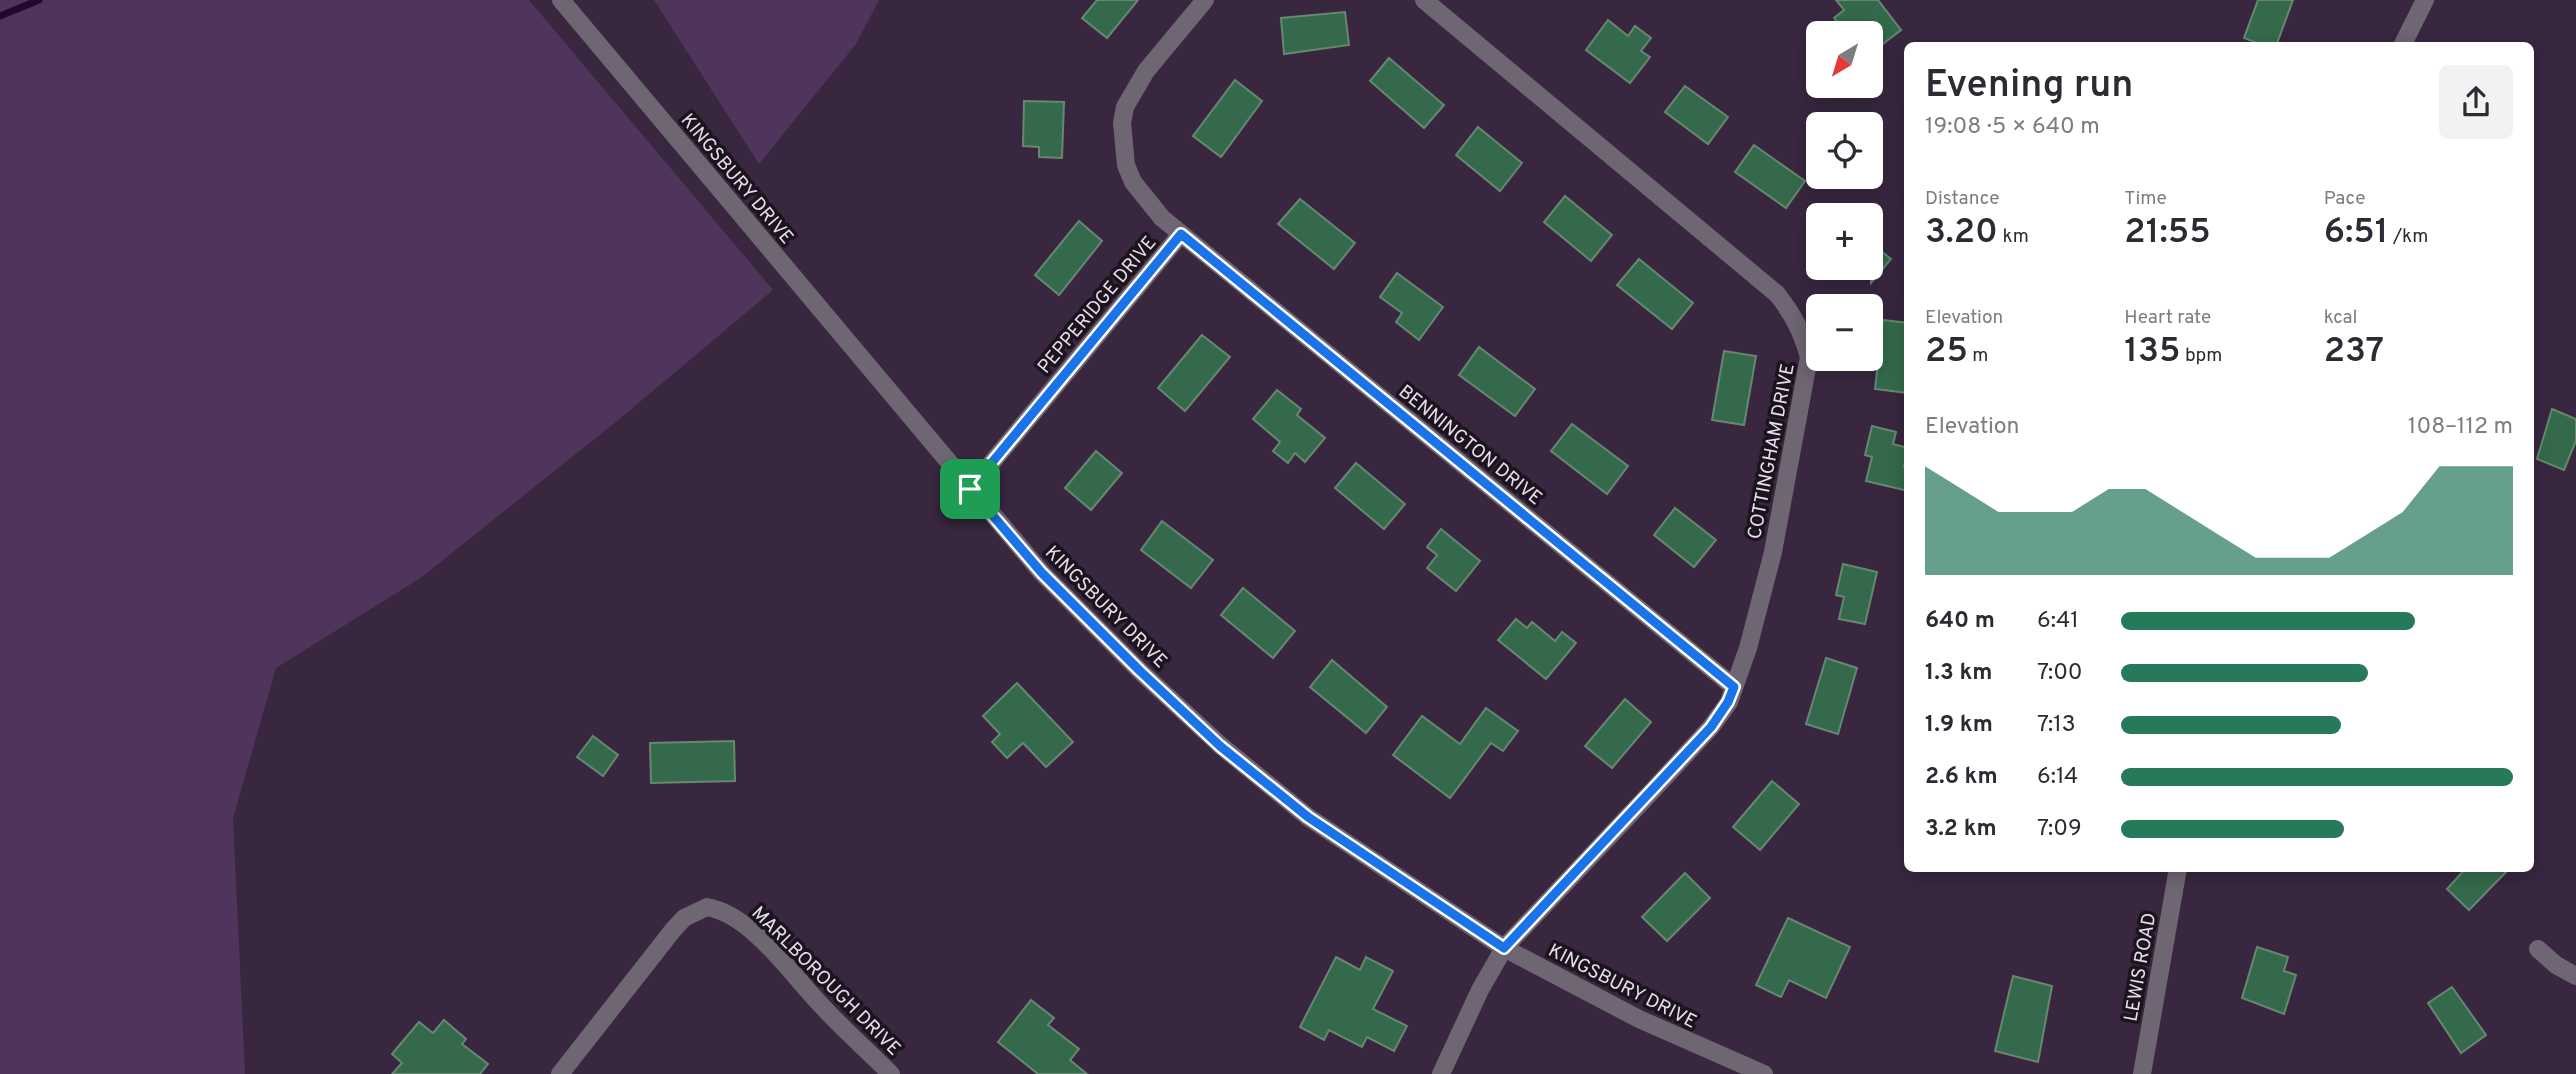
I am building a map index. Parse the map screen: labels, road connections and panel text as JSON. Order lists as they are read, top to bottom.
{
  "streets": {
    "street": [
      "KINGSBURY DRIVE",
      "PEPPERIDGE DRIVE",
      "BENNINGTON DRIVE",
      "COTTINGHAM DRIVE",
      "LEWIS ROAD",
      "MARLBOROUGH DRIVE"
    ]
  },
  "crossings": [
    ["KINGSBURY DRIVE", "PEPPERIDGE DRIVE"],
    ["KINGSBURY DRIVE", "COTTINGHAM DRIVE"],
    ["PEPPERIDGE DRIVE", "BENNINGTON DRIVE"],
    ["BENNINGTON DRIVE", "COTTINGHAM DRIVE"]
  ],
  "north": "bottom left",
  "page": {
    "map_buttons": ["+", "−"],
    "heading": ["Evening run", "19:08 · 5 × 640 m"],
    "stats": [
      ["Distance", "3.20 km"],
      ["Time", "21:55"],
      ["Pace", "6:51 /km"],
      ["Elevation", "25 m"],
      ["Heart rate", "135 bpm"],
      ["kcal", "237"]
    ],
    "chart": ["Elevation", "108–112 m"],
    "list": [
      {
        "name": "640 m",
        "note": "6:41"
      },
      {
        "name": "1.3 km",
        "note": "7:00"
      },
      {
        "name": "1.9 km",
        "note": "7:13"
      },
      {
        "name": "2.6 km",
        "note": "6:14"
      },
      {
        "name": "3.2 km",
        "note": "7:09"
      }
    ]
  }
}
